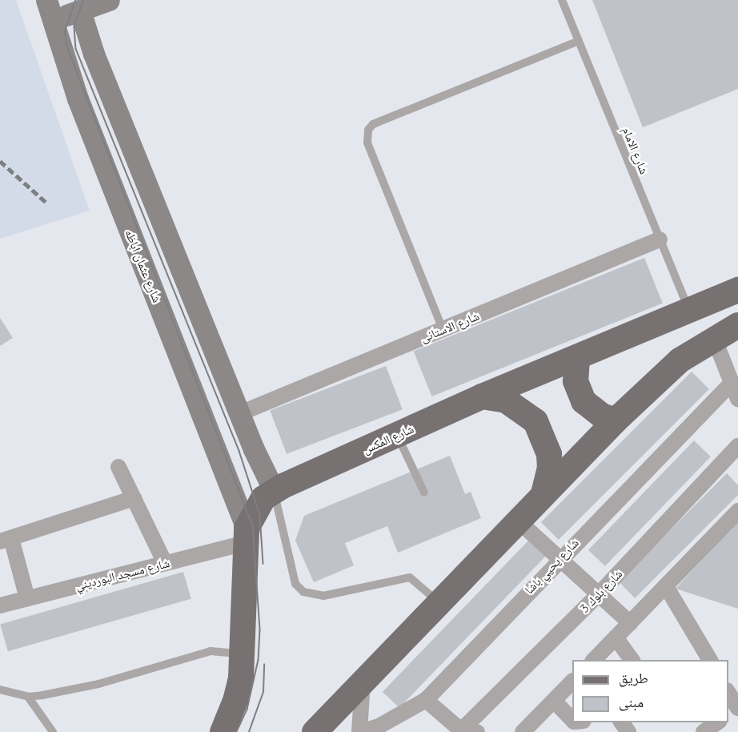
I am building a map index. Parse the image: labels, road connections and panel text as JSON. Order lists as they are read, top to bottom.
{
  "streets": {
    "main road": ["شارع المكس"],
    "street": [
      "شارع عثمان اباظه",
      "شارع الاستانى",
      "شارع يحيي باشا",
      "شارع مسجد البورديني",
      "شارع بلوك 3"
    ],
    "lane": ["شارع الامام"]
  },
  "crossings": [
    ["شارع الامام", "شارع الاستانى"],
    ["شارع الامام", "شارع المكس"],
    ["شارع عثمان اباظه", "شارع المكس"],
    ["شارع عثمان اباظه", "شارع مسجد البورديني"],
    ["شارع المكس", "شارع مسجد البورديني"]
  ],
  "legend": ["طريق", "مبنى"]
}
